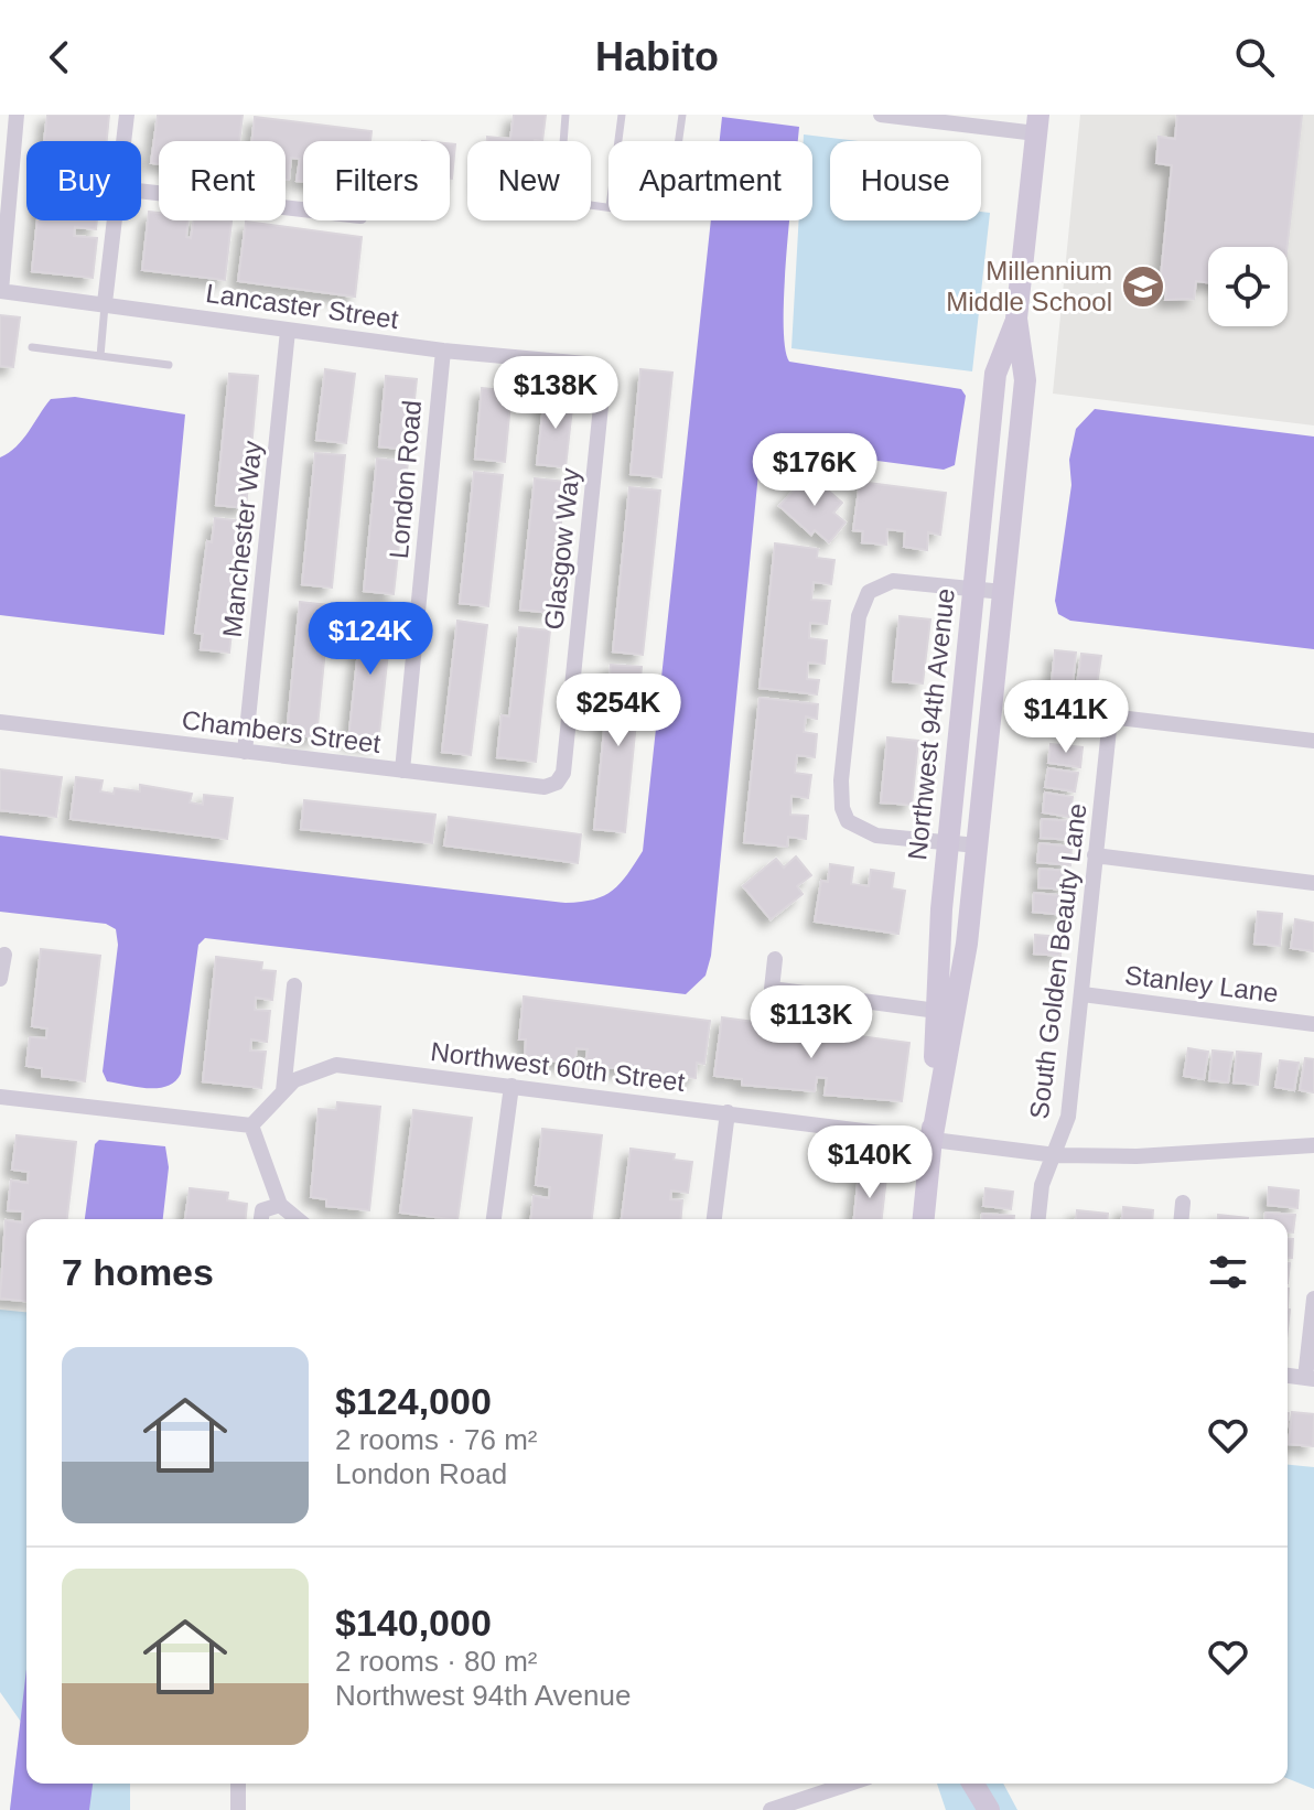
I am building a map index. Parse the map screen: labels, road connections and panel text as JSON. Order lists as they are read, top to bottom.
{
  "streets": {
    "street": [
      "Lancaster Street",
      "London Road",
      "Manchester Way",
      "Glasgow Way",
      "Northwest 94th Avenue",
      "Chambers Street",
      "South Golden Beauty Lane",
      "Stanley Lane",
      "Northwest 60th Street"
    ]
  },
  "crossings": [
    ["Lancaster Street", "London Road"],
    ["Lancaster Street", "Manchester Way"],
    ["Lancaster Street", "Glasgow Way"],
    ["London Road", "Chambers Street"],
    ["Manchester Way", "Chambers Street"],
    ["Glasgow Way", "Chambers Street"],
    ["Northwest 94th Avenue", "Northwest 60th Street"],
    ["South Golden Beauty Lane", "Stanley Lane"],
    ["South Golden Beauty Lane", "Northwest 60th Street"]
  ],
  "places": {
    "school or university": ["Millennium Middle School"]
  },
  "page": {
    "header": "Habito",
    "chip": [
      "Buy",
      "Rent",
      "Filters",
      "New",
      "Apartment",
      "House"
    ],
    "price": [
      "$138K",
      "$176K",
      "$124K",
      "$254K",
      "$141K",
      "$113K",
      "$140K"
    ],
    "heading": "7 homes",
    "list": [
      {
        "name": "$124,000",
        "note": "2 rooms · 76 m² · London Road"
      },
      {
        "name": "$140,000",
        "note": "2 rooms · 80 m² · Northwest 94th Avenue"
      }
    ]
  }
}
